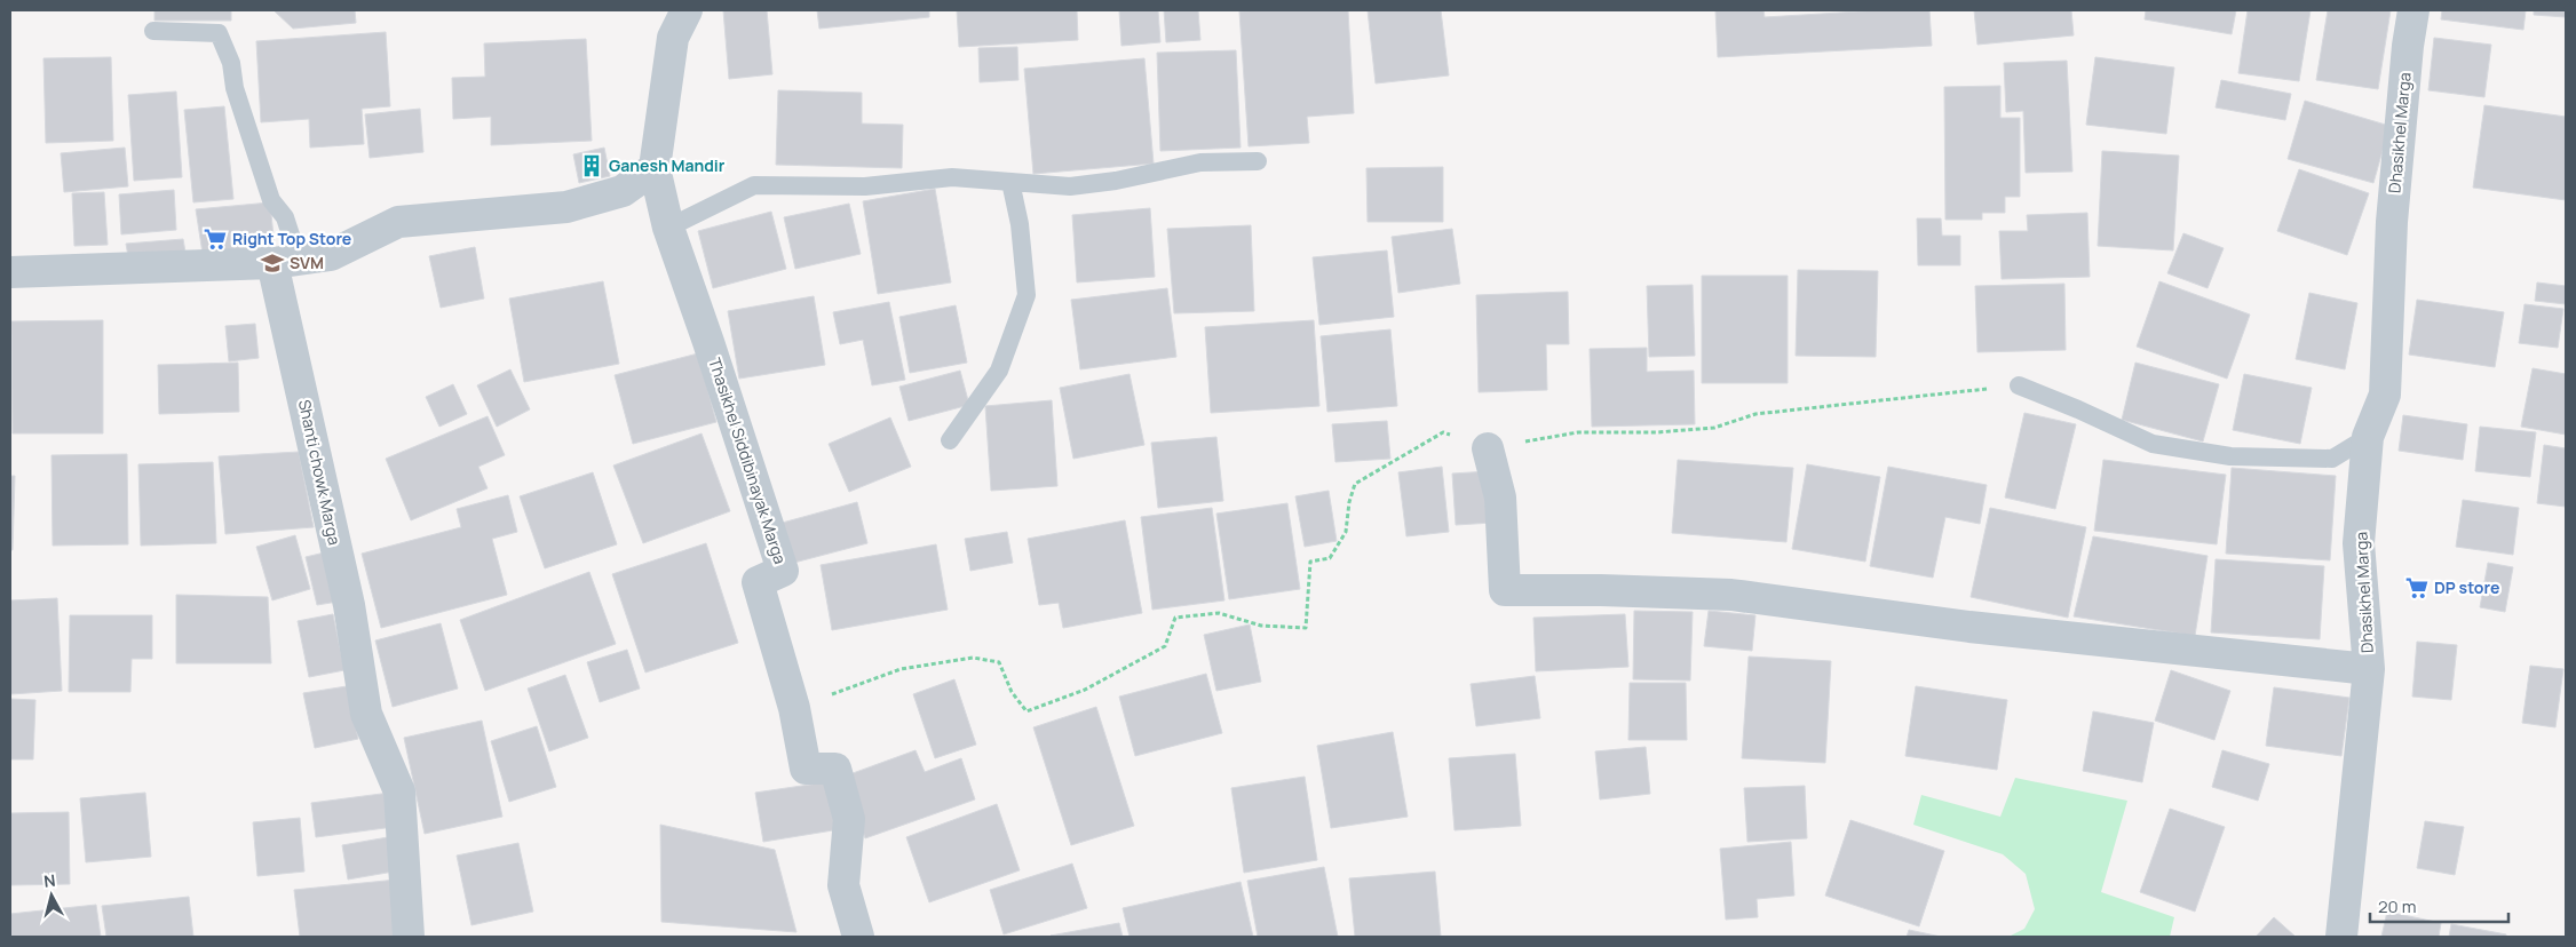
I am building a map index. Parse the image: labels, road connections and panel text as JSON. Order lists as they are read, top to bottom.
{
  "streets": {
    "street": ["Dhasikhel Marga", "Thasikhel Siddibinayak Marga", "Shanti chowk Marga"]
  },
  "places": {
    "building": ["Ganesh Mandir"],
    "supermarket": ["Right Top Store", "DP store"],
    "school or university": ["SVM"]
  },
  "scale_bar": "20 m",
  "north": "top"
}
